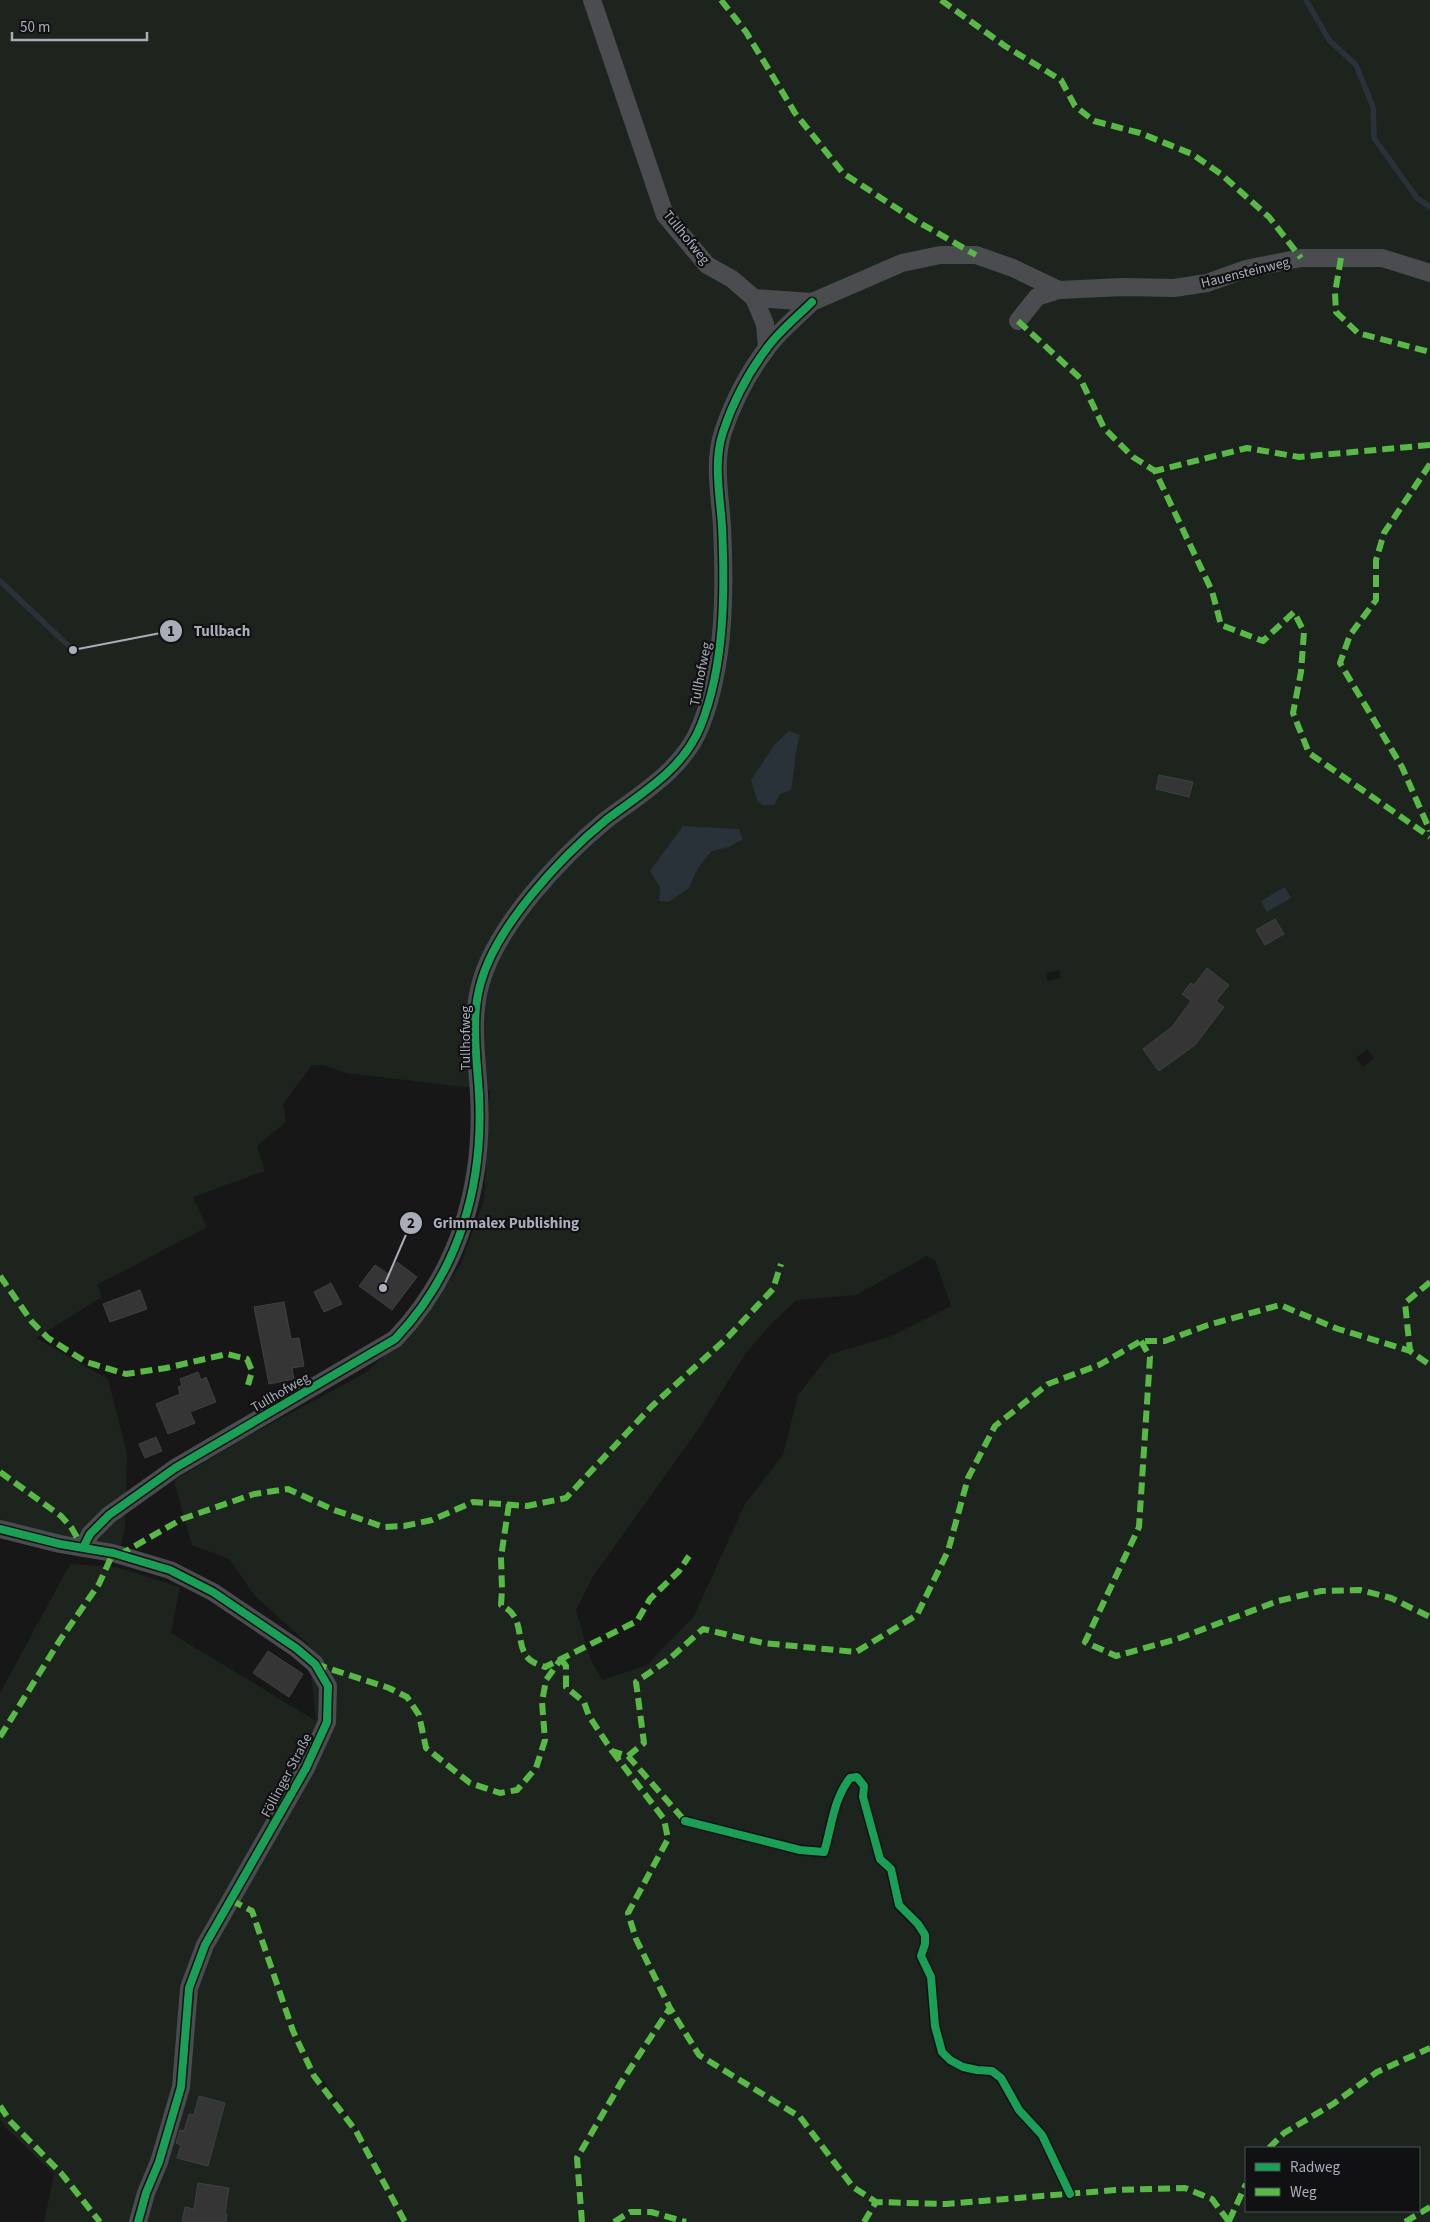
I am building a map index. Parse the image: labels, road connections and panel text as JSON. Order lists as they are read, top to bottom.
{
  "streets": {
    "street": ["Tullhofweg", "Hauensteinweg", "Föllinger Straße"]
  },
  "crossings": [
    ["Tullhofweg", "Hauensteinweg"],
    ["Tullhofweg", "Föllinger Straße"]
  ],
  "places": ["Tullbach", "Grimmalex Publishing"],
  "legend": ["Radweg", "Weg"],
  "scale_bar": "50 m"
}
